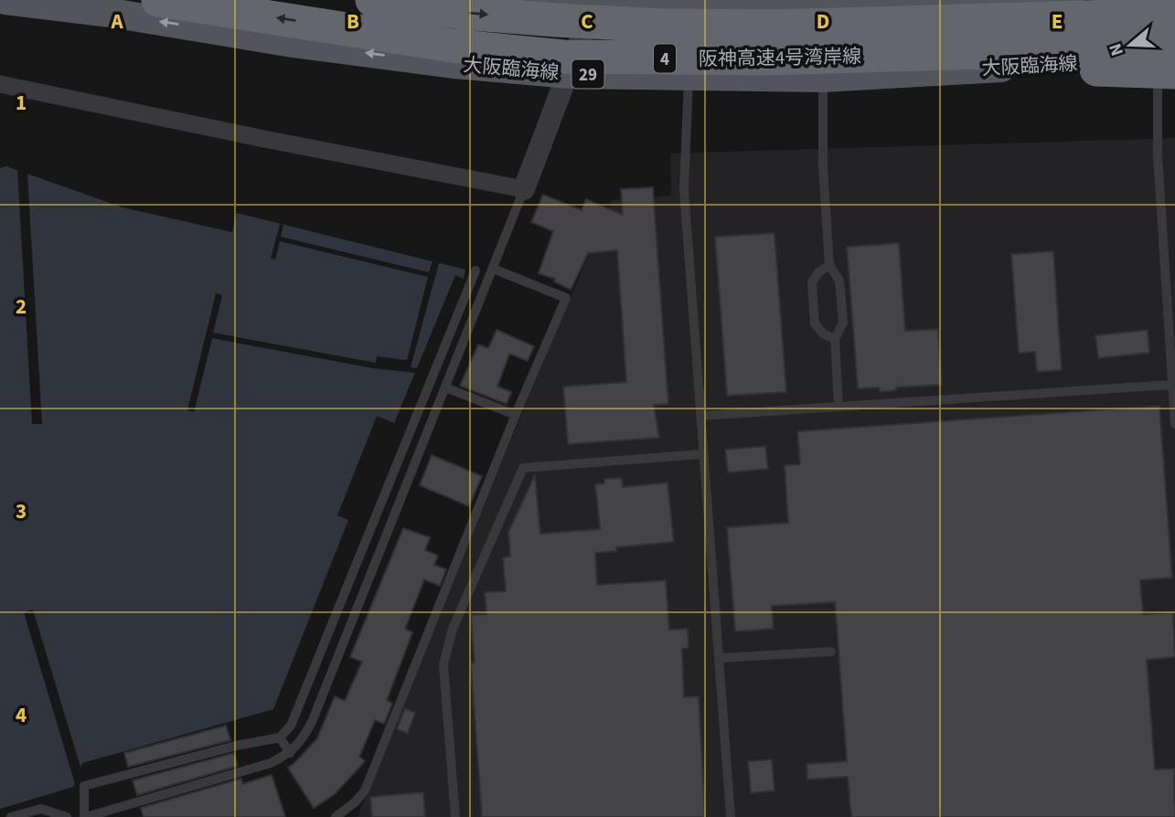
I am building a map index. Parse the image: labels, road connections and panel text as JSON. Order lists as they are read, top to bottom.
{
  "streets": {
    "highway": ["阪神高速4号湾岸線", "4"],
    "main road": ["大阪臨海線", "29"]
  },
  "crossings": [
    ["阪神高速4号湾岸線", "大阪臨海線"]
  ],
  "one_way": ["大阪臨海線"],
  "north": "left",
  "grid": {
    "columns": [
      "A",
      "B",
      "C",
      "D",
      "E"
    ],
    "rows": [
      "1",
      "2",
      "3",
      "4"
    ]
  }
}
